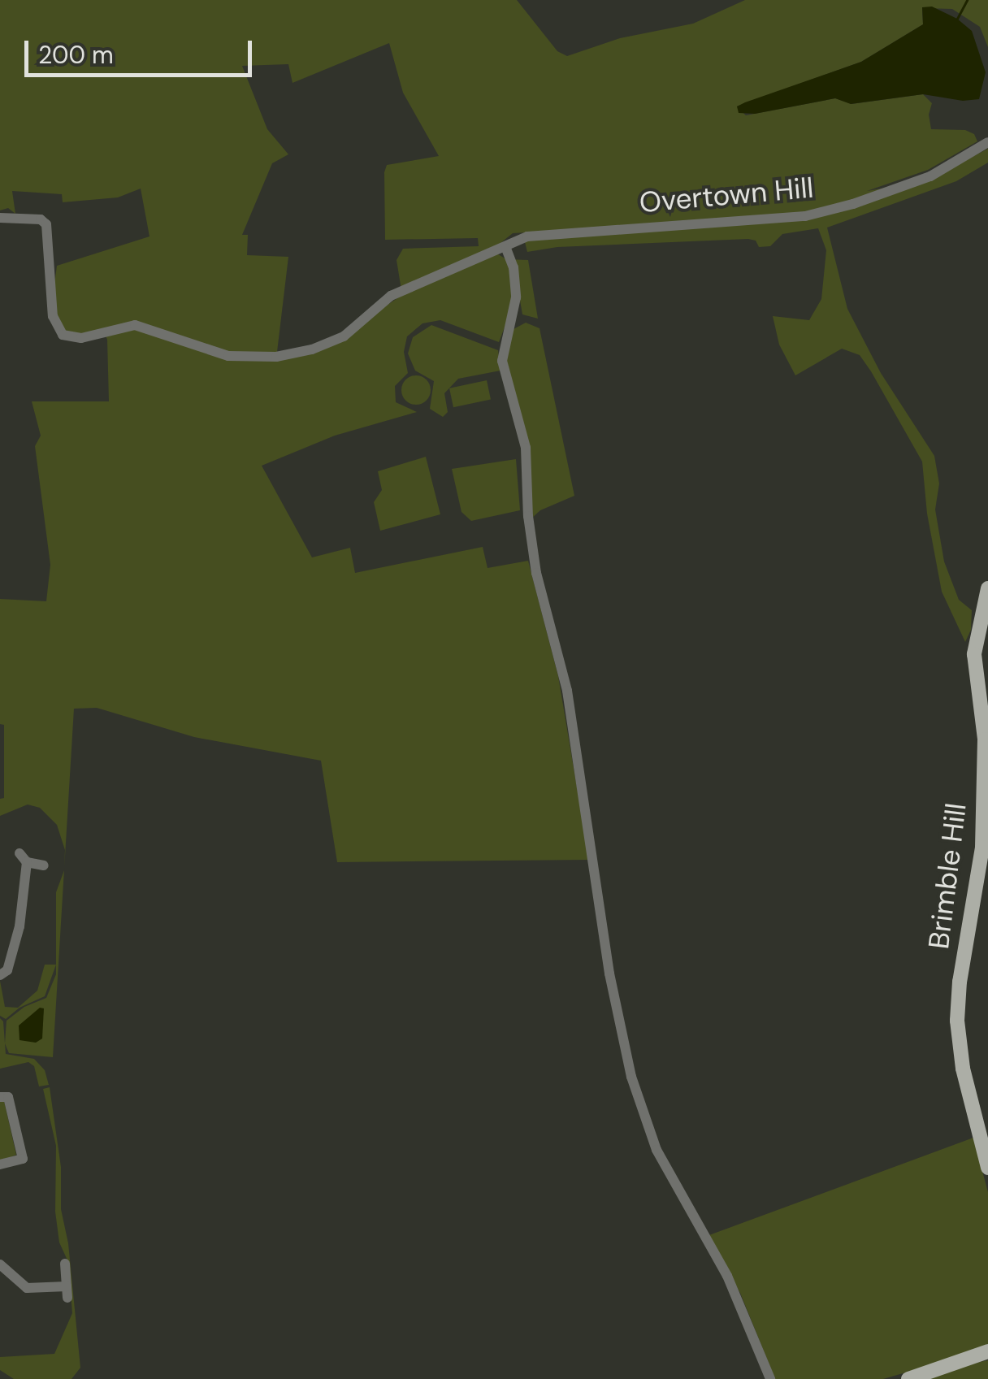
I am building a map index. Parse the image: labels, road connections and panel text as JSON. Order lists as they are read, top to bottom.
{
  "streets": {
    "main road": ["Brimble Hill"],
    "street": ["Overtown Hill"]
  },
  "scale_bar": "200 m"
}
